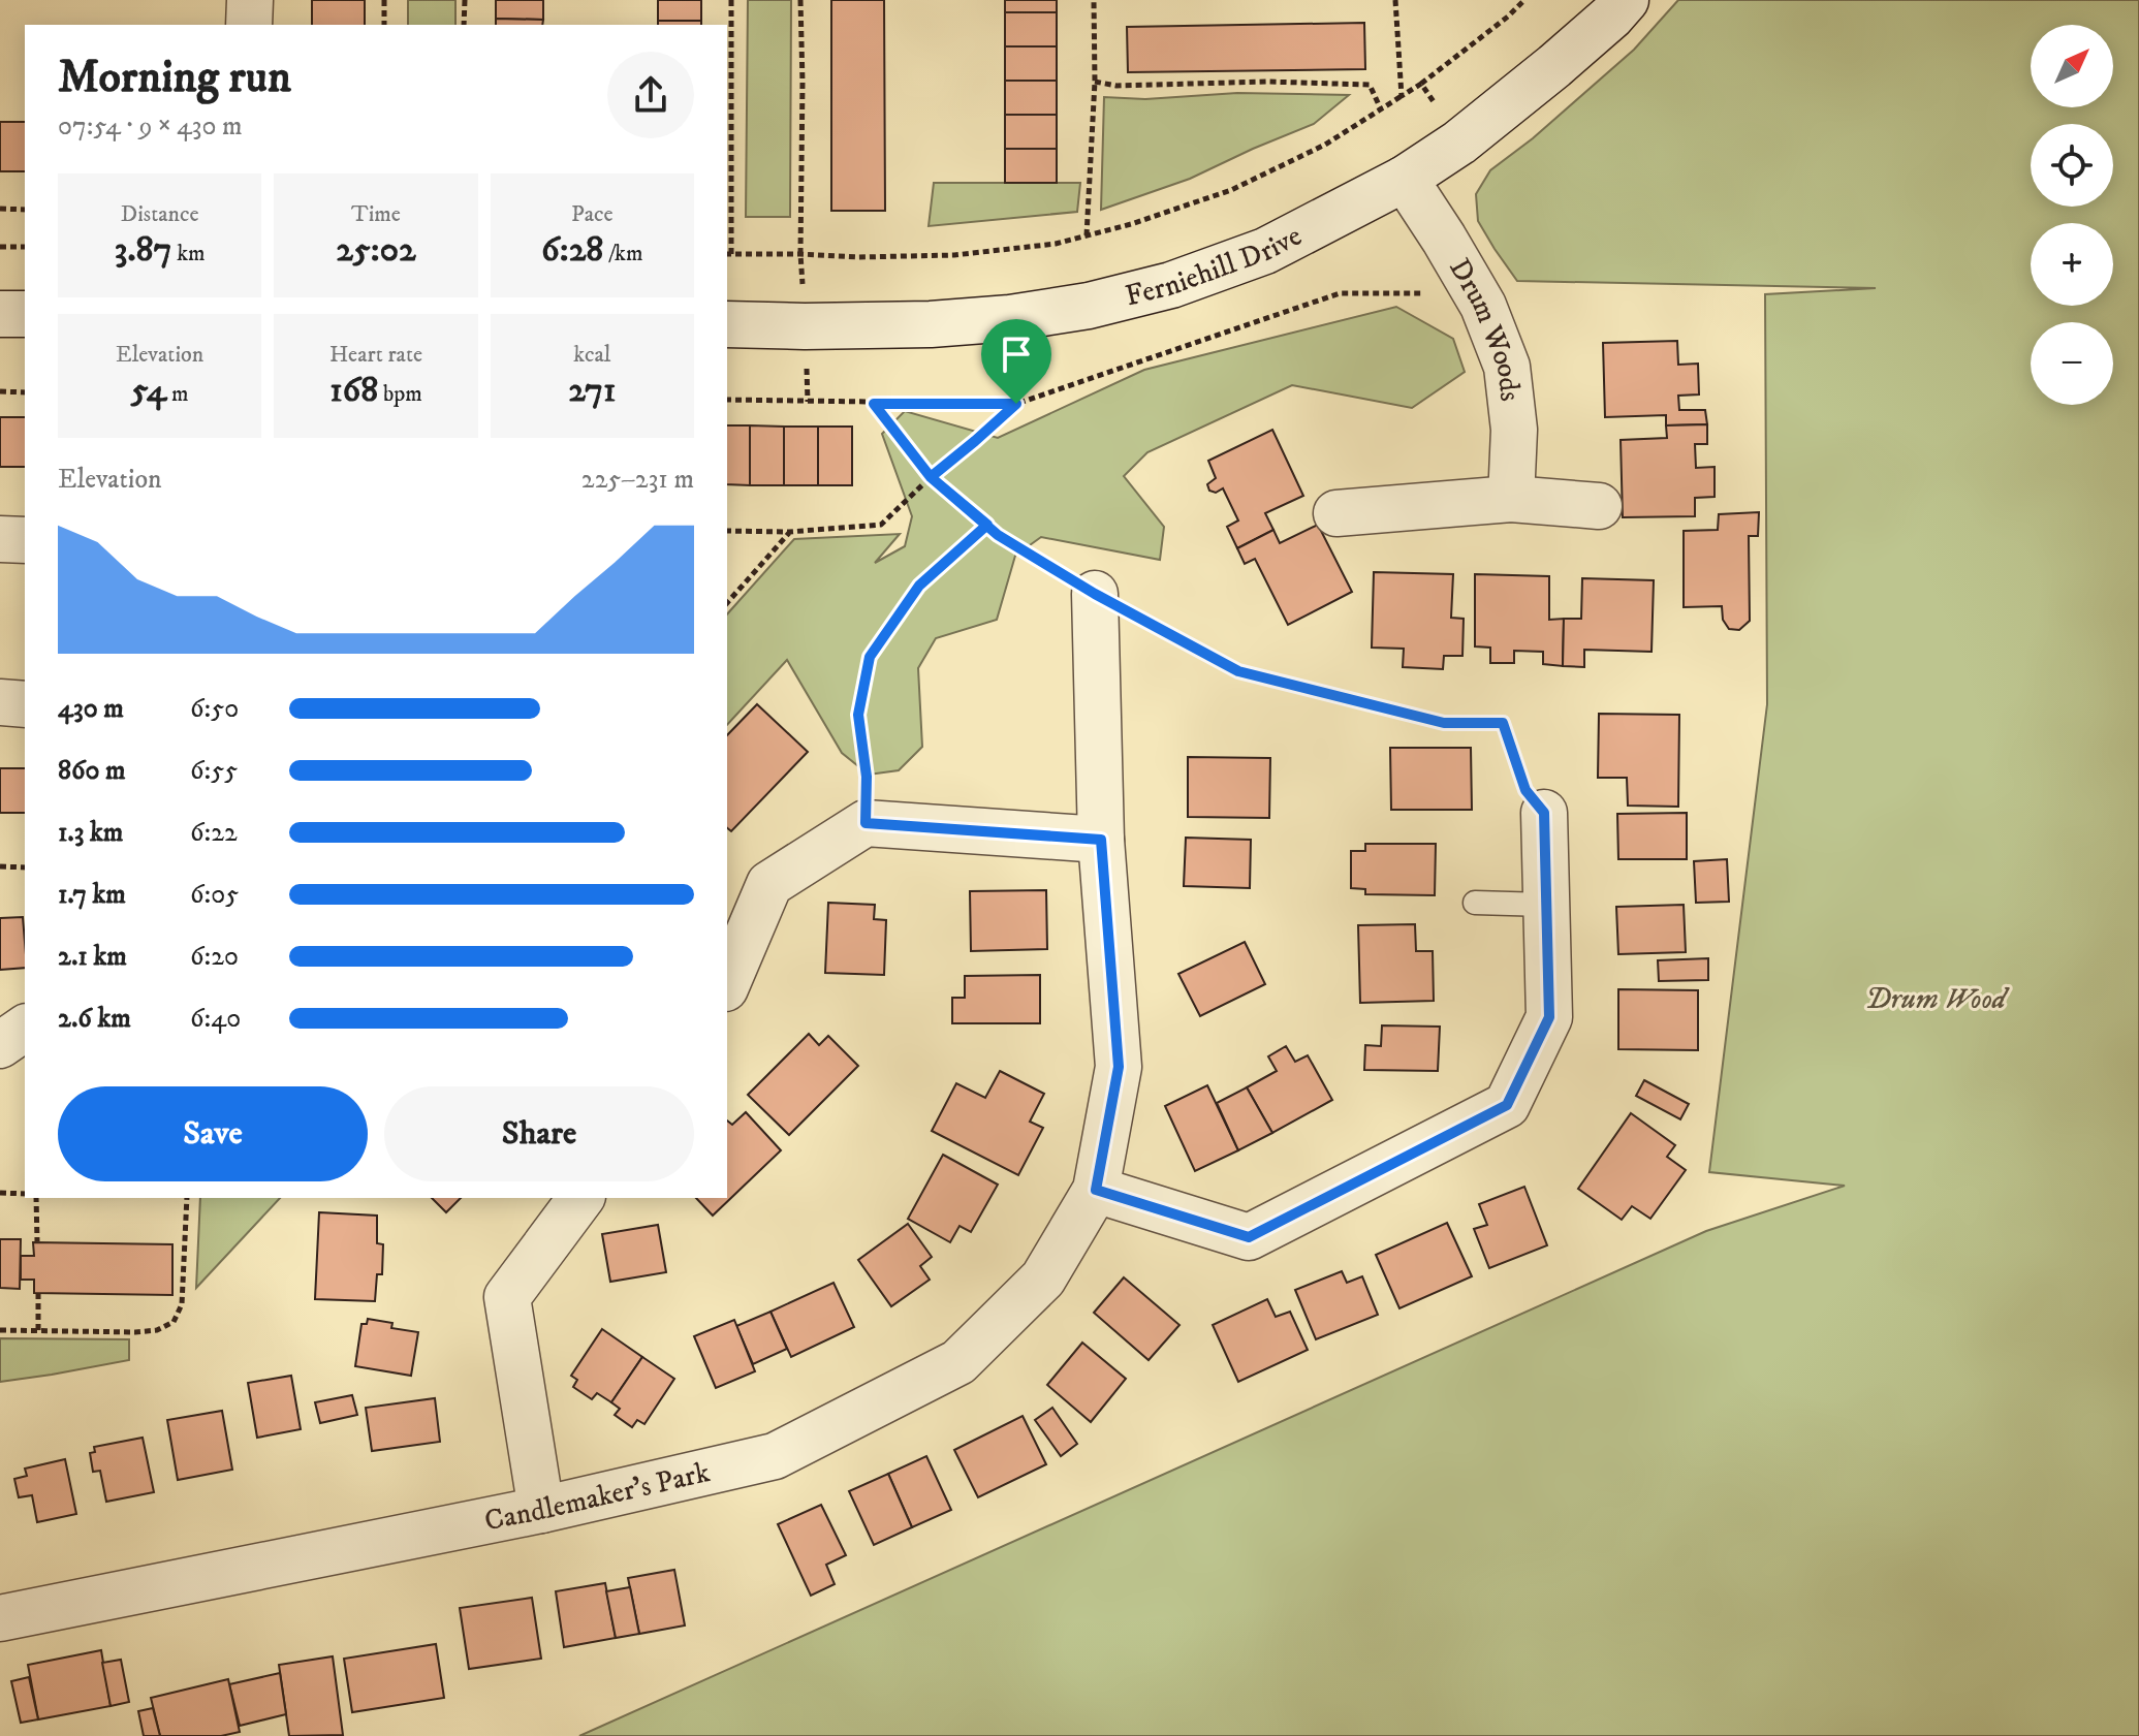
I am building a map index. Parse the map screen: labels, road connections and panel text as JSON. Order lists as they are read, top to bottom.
{
  "streets": {
    "street": ["Ferniehill Drive", "Drum Woods", "Candlemaker's Park"]
  },
  "crossings": [
    ["Ferniehill Drive", "Drum Woods"]
  ],
  "parks": ["Drum Wood"],
  "north": "top right",
  "page": {
    "map_buttons": ["+", "−"],
    "heading": ["Morning run", "07:54 · 9 × 430 m"],
    "stats": [
      ["Distance", "3.87 km"],
      ["Time", "25:02"],
      ["Pace", "6:28 /km"],
      ["Elevation", "54 m"],
      ["Heart rate", "168 bpm"],
      ["kcal", "271"]
    ],
    "chart": ["Elevation", "225–231 m"],
    "list": [
      {
        "name": "430 m",
        "note": "6:50"
      },
      {
        "name": "860 m",
        "note": "6:55"
      },
      {
        "name": "1.3 km",
        "note": "6:22"
      },
      {
        "name": "1.7 km",
        "note": "6:05"
      },
      {
        "name": "2.1 km",
        "note": "6:20"
      },
      {
        "name": "2.6 km",
        "note": "6:40"
      }
    ],
    "buttons": ["Save", "Share"]
  }
}
